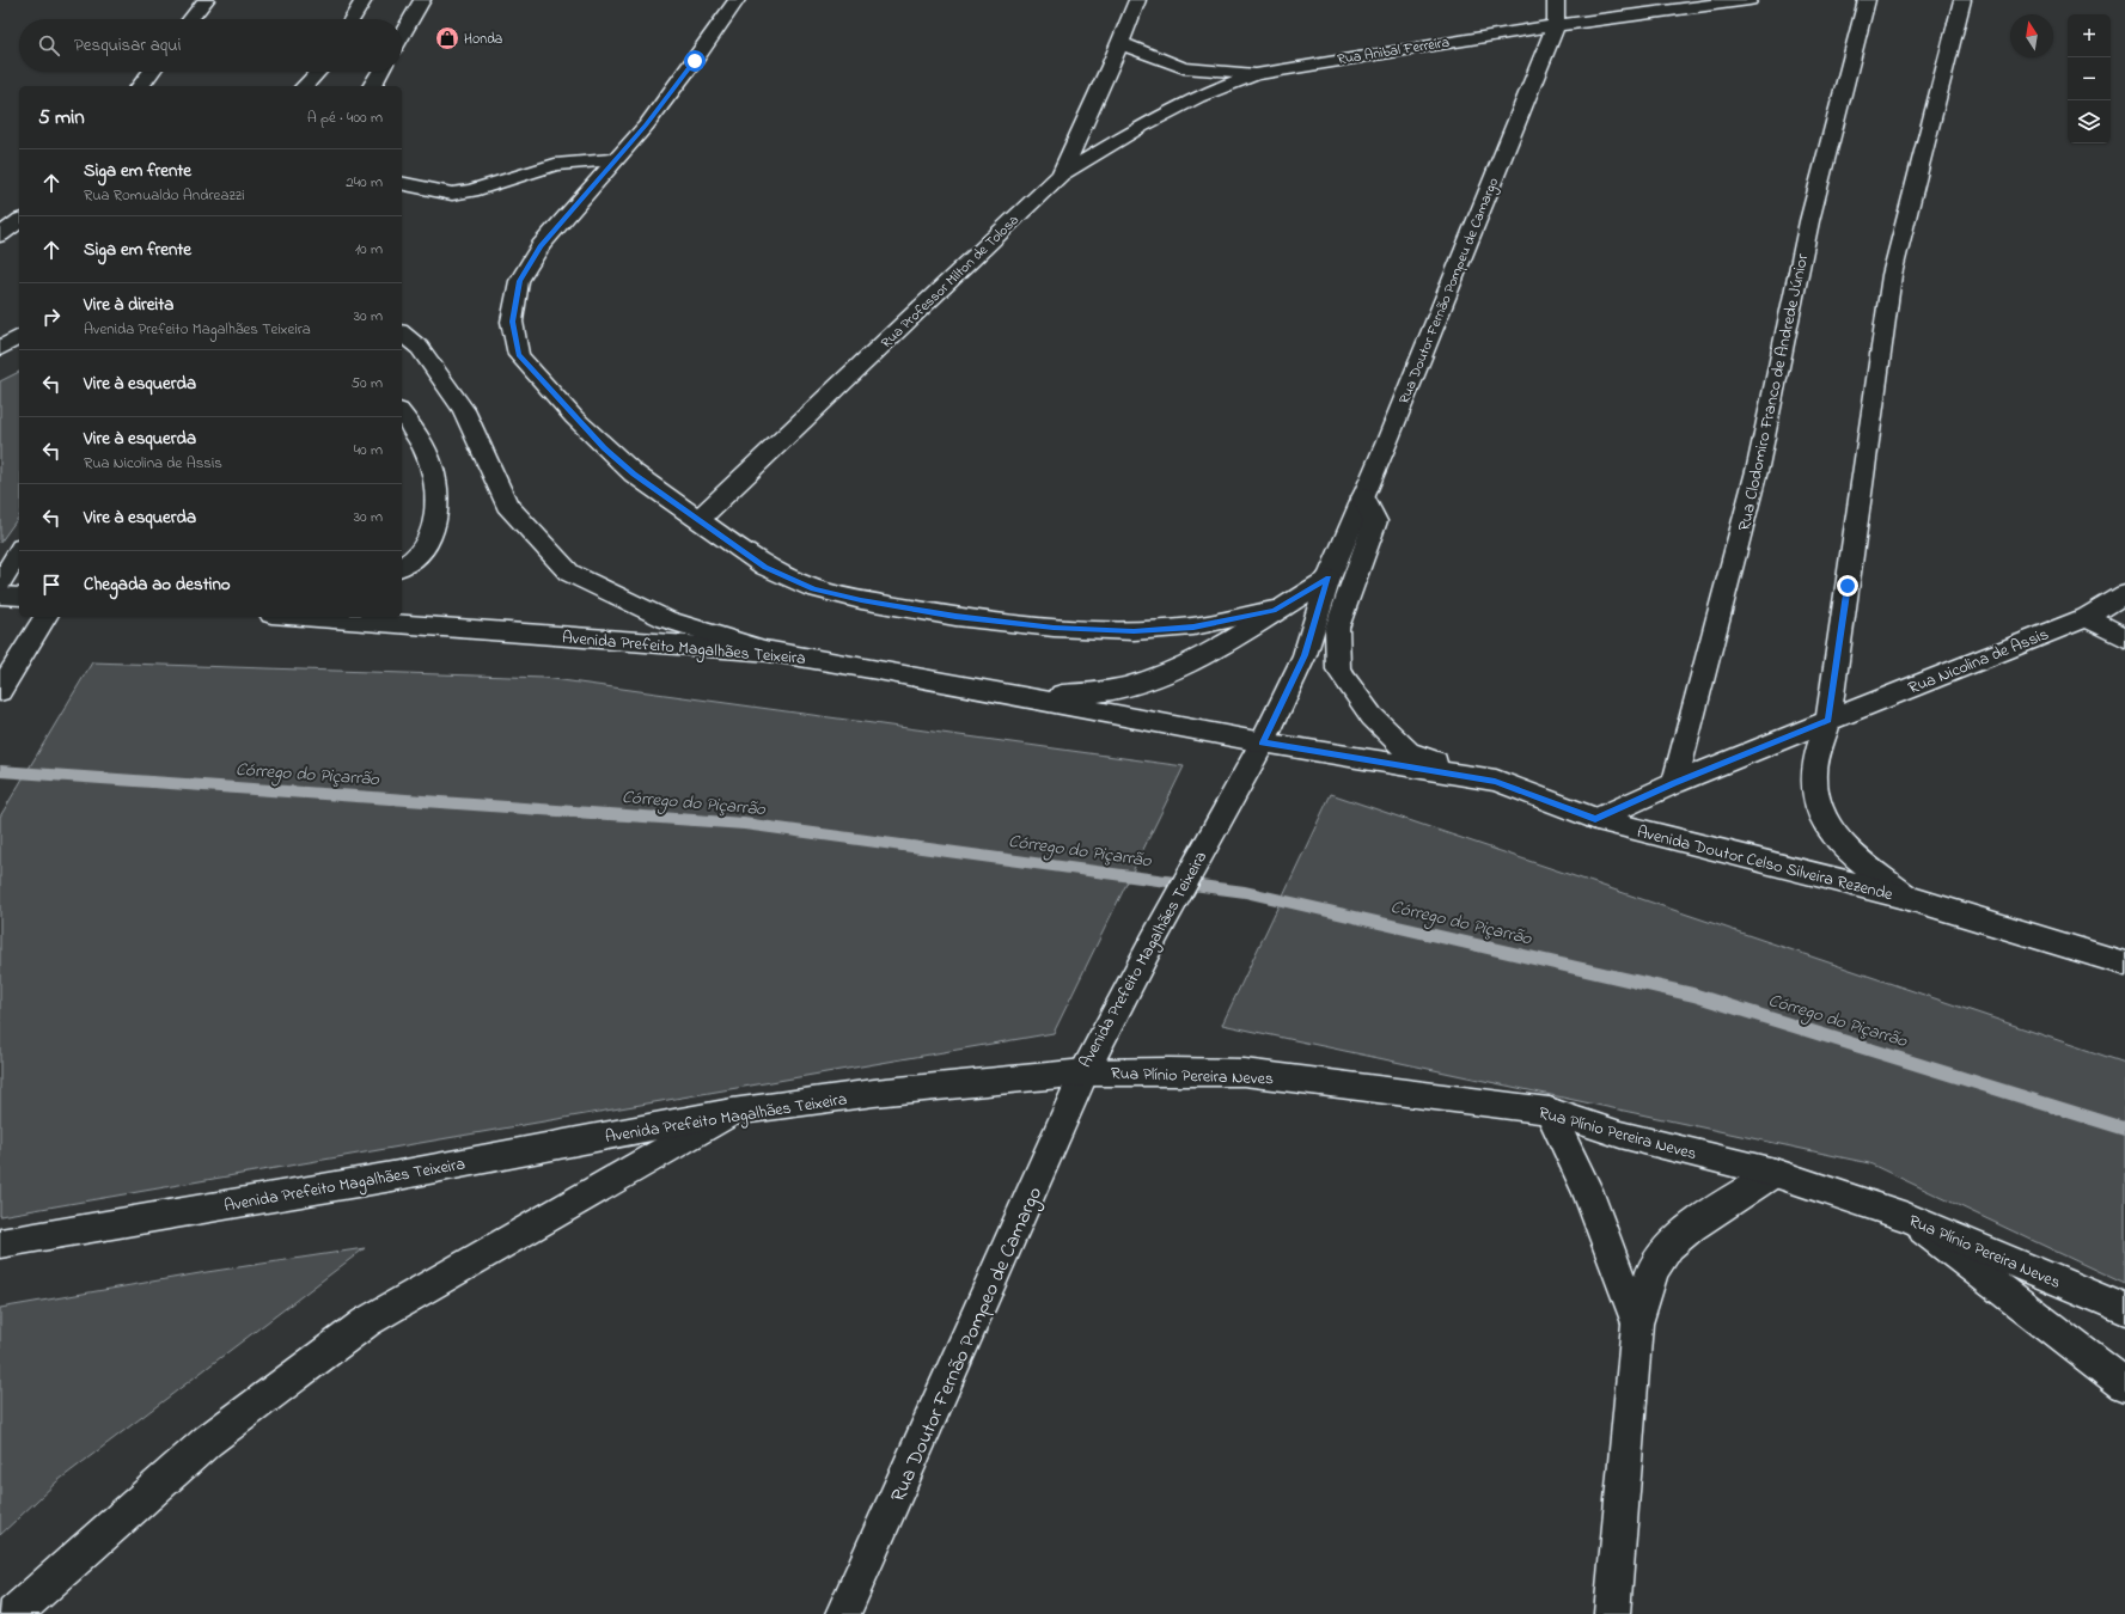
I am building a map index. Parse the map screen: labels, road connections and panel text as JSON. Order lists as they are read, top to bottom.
{
  "streets": {
    "main road": [
      "Rua Anibal Ferreira",
      "Rua Professor Milton de Tolosa",
      "Rua Doutor Fernão Pompeu de Camargo",
      "Rua Clodomiro Franco de Andrede Júnior",
      "Avenida Prefeito Magalhães Teixeira",
      "Rua Nicolina de Assis",
      "Avenida Doutor Celso Silveira Rezende",
      "Rua Plínio Pereira Neves",
      "Rua Doutor Fernão Pompeo de Camargo"
    ]
  },
  "crossings": [
    ["Rua Anibal Ferreira", "Rua Professor Milton de Tolosa"],
    ["Rua Anibal Ferreira", "Rua Doutor Fernão Pompeu de Camargo"],
    ["Rua Doutor Fernão Pompeu de Camargo", "Avenida Prefeito Magalhães Teixeira"],
    ["Rua Clodomiro Franco de Andrede Júnior", "Rua Nicolina de Assis"],
    ["Avenida Prefeito Magalhães Teixeira", "Avenida Doutor Celso Silveira Rezende"],
    ["Avenida Prefeito Magalhães Teixeira", "Rua Plínio Pereira Neves"],
    ["Avenida Prefeito Magalhães Teixeira", "Rua Doutor Fernão Pompeo de Camargo"],
    ["Rua Nicolina de Assis", "Avenida Doutor Celso Silveira Rezende"],
    ["Rua Plínio Pereira Neves", "Rua Doutor Fernão Pompeo de Camargo"]
  ],
  "water": ["Córrego do Piçarrão"],
  "places": {
    "shop": ["Honda"]
  },
  "north": "top",
  "page": {
    "map_buttons": ["+", "−"],
    "search": "Pesquisar aqui",
    "heading": ["5 min", "A pé · 400 m"],
    "list": [
      ["Siga em frente", "Rua Romualdo Andreazzi", "240 m"],
      ["Siga em frente", "10 m"],
      ["Vire à direita", "Avenida Prefeito Magalhães Teixeira", "30 m"],
      ["Vire à esquerda", "50 m"],
      ["Vire à esquerda", "Rua Nicolina de Assis", "40 m"],
      ["Vire à esquerda", "30 m"],
      "Chegada ao destino"
    ]
  }
}
